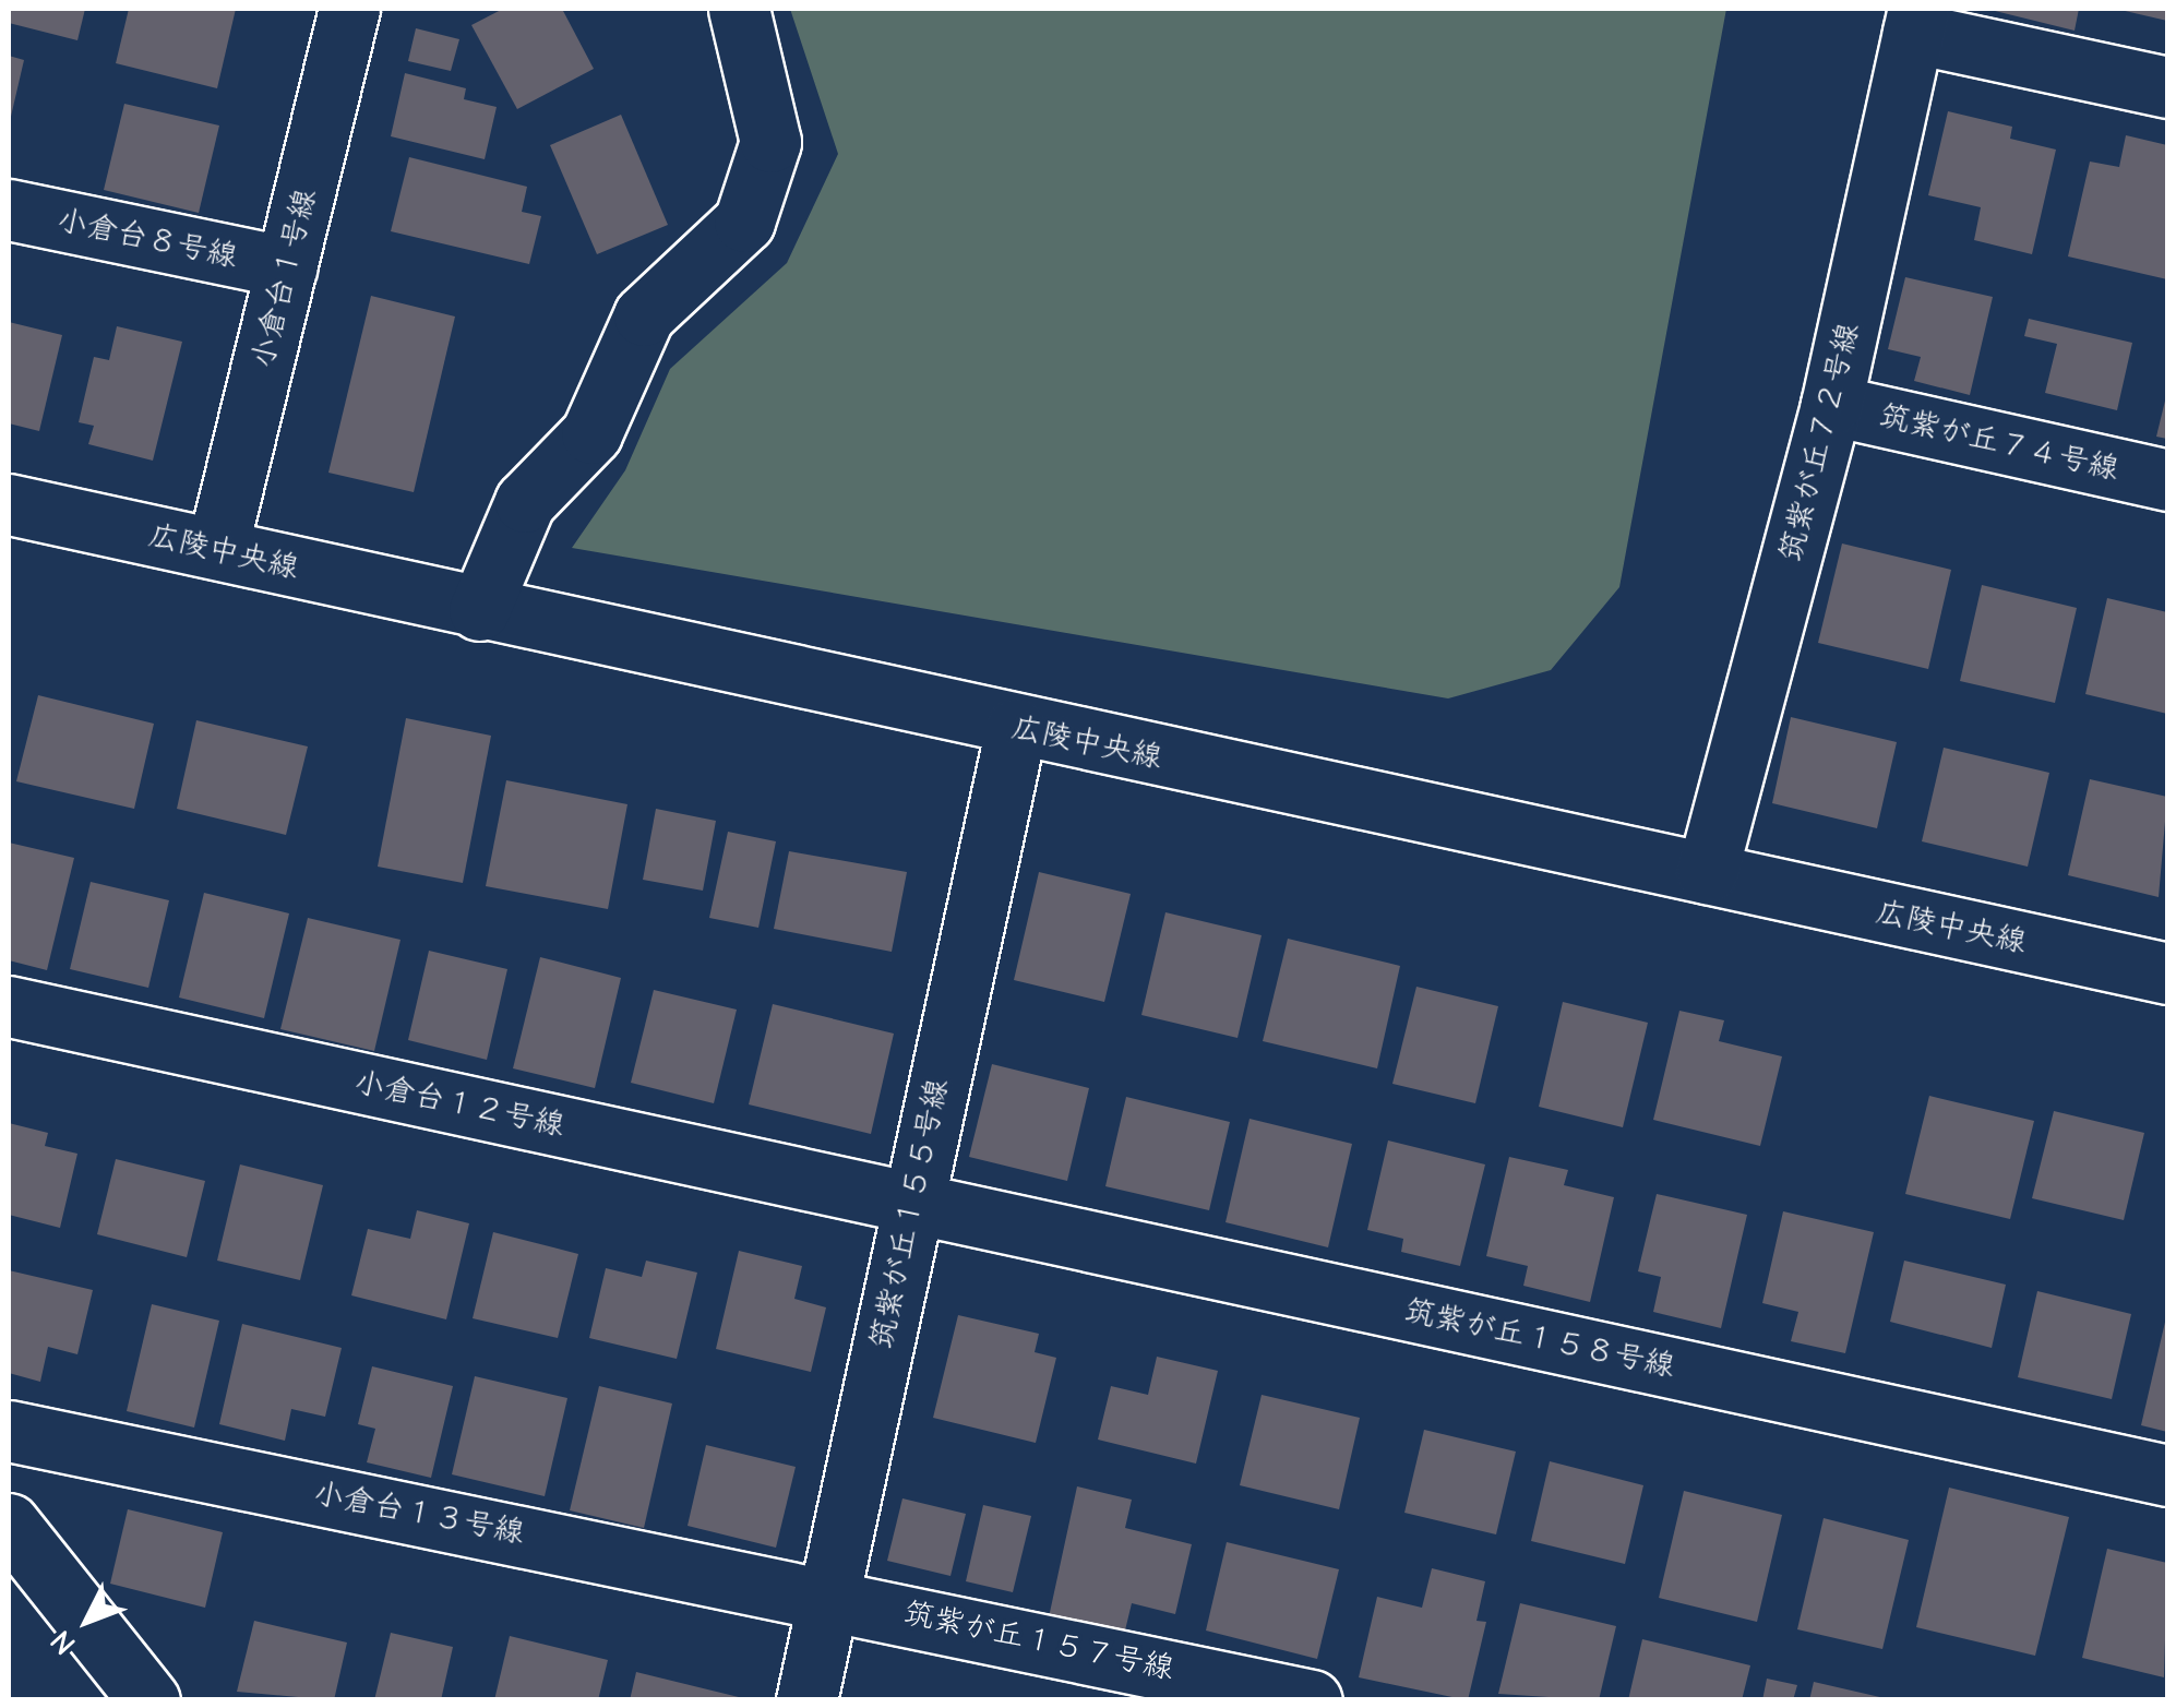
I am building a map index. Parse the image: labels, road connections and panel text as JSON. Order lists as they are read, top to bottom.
{
  "streets": {
    "street": [
      "小倉台８号線",
      "小倉台１号線",
      "筑紫が丘７２号線",
      "筑紫が丘７４号線",
      "広陵中央線",
      "小倉台１２号線",
      "筑紫が丘１５５号線",
      "筑紫が丘１５８号線",
      "小倉台１３号線",
      "筑紫が丘１５７号線"
    ]
  },
  "crossings": [
    ["小倉台８号線", "小倉台１号線"],
    ["小倉台１号線", "広陵中央線"],
    ["筑紫が丘７２号線", "筑紫が丘７４号線"],
    ["筑紫が丘７２号線", "広陵中央線"],
    ["広陵中央線", "筑紫が丘１５５号線"],
    ["小倉台１２号線", "筑紫が丘１５５号線"],
    ["小倉台１２号線", "筑紫が丘１５８号線"],
    ["筑紫が丘１５５号線", "筑紫が丘１５８号線"],
    ["筑紫が丘１５５号線", "小倉台１３号線"],
    ["筑紫が丘１５５号線", "筑紫が丘１５７号線"],
    ["小倉台１３号線", "筑紫が丘１５７号線"]
  ],
  "north": "bottom left"
}
